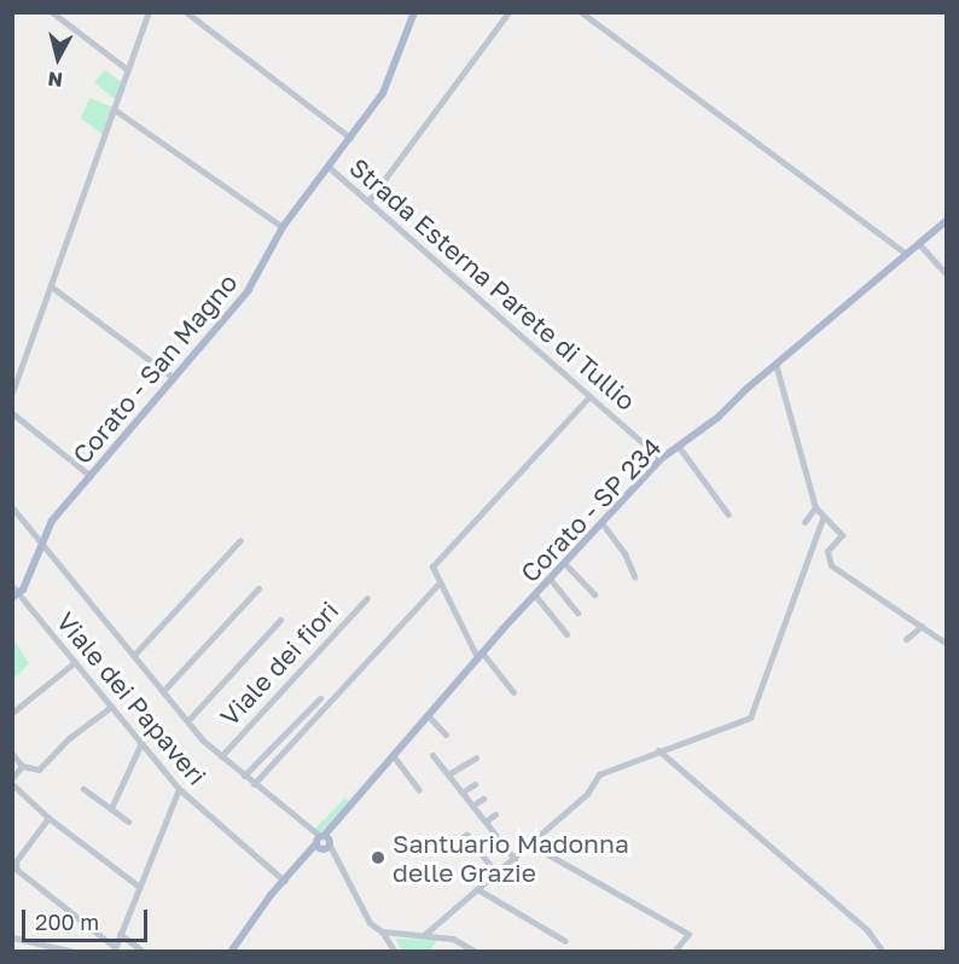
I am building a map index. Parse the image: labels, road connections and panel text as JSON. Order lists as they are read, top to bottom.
{
  "streets": {
    "main road": ["Corato - San Magno", "Corato - SP 234"],
    "street": ["Strada Esterna Parete di Tullio", "Viale dei fiori", "Viale dei Papaveri"]
  },
  "crossings": [
    ["Strada Esterna Parete di Tullio", "Corato - San Magno"],
    ["Strada Esterna Parete di Tullio", "Corato - SP 234"],
    ["Corato - San Magno", "Viale dei Papaveri"],
    ["Corato - SP 234", "Viale dei Papaveri"]
  ],
  "places": ["Santuario Madonna delle Grazie"],
  "scale_bar": "200 m",
  "north": "bottom"
}
